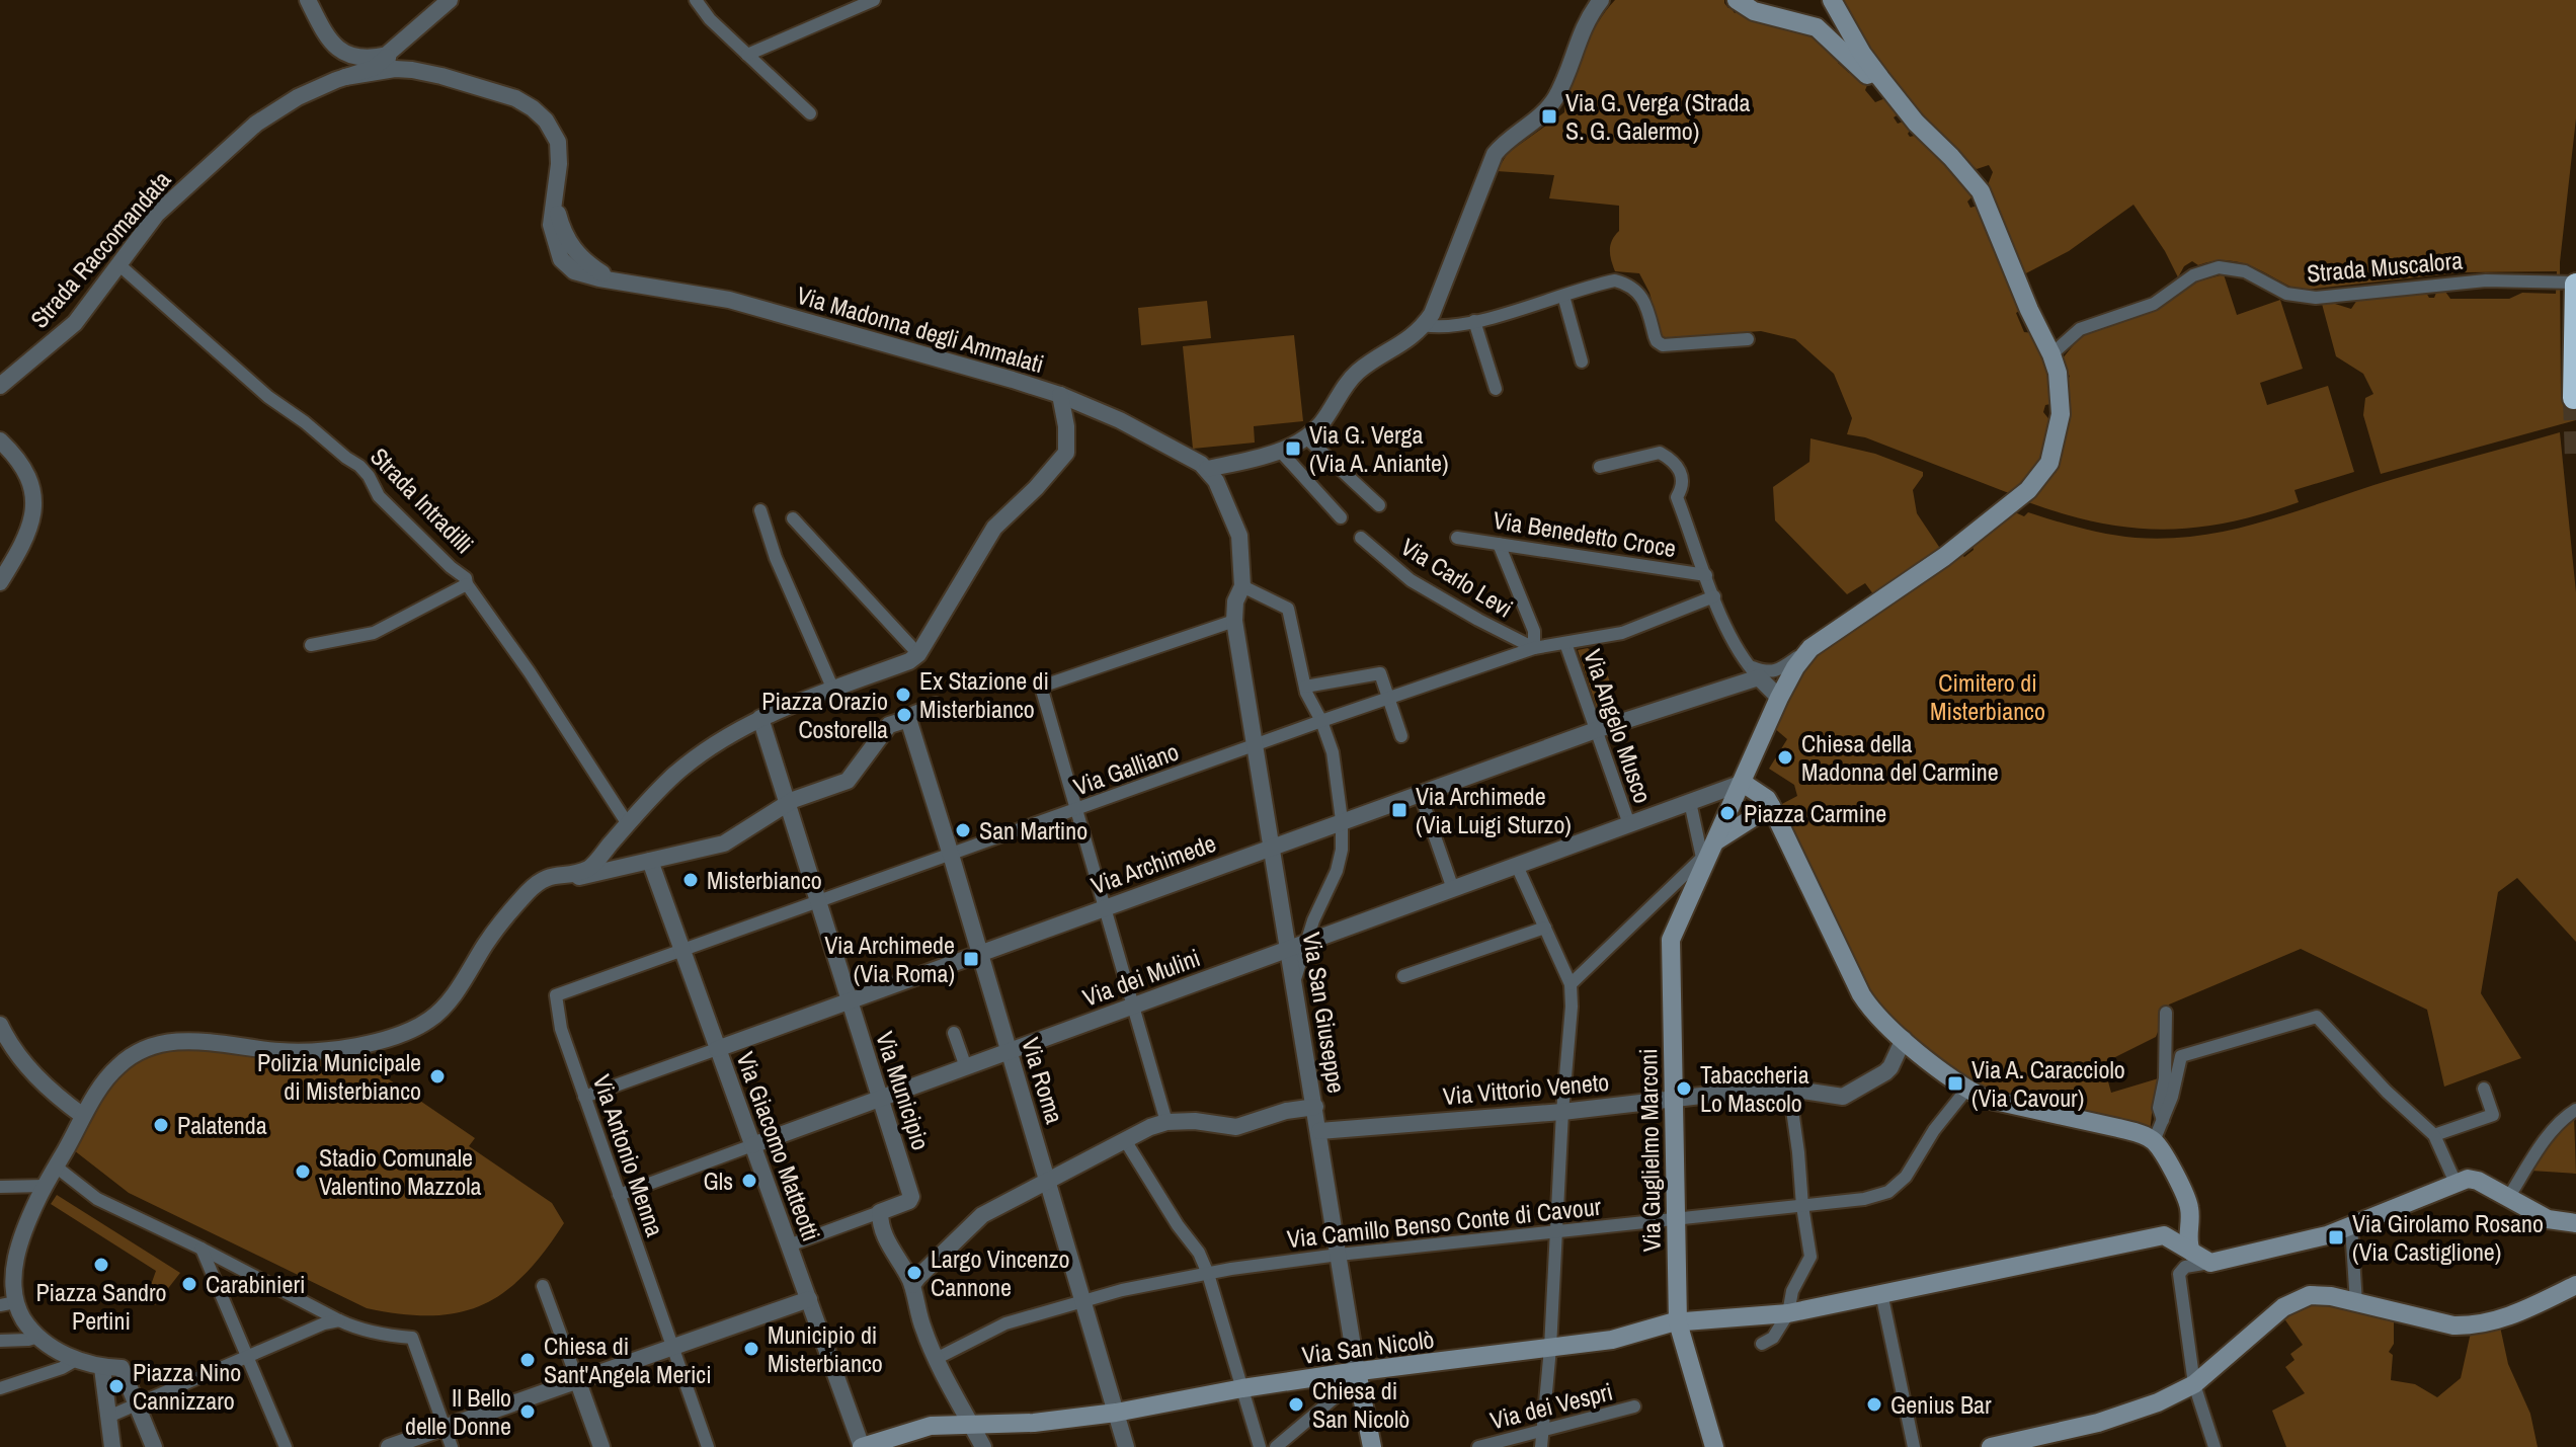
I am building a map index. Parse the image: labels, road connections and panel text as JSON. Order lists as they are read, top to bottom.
{
  "streets": {
    "main road": ["Via San Giuseppe", "Via Guglielmo Marconi", "Via San Nicolò"],
    "street": [
      "Strada Raccomandata",
      "Strada Muscalora",
      "Via Madonna degli Ammalati",
      "Strada Intradilli",
      "Via Benedetto Croce",
      "Via Carlo Levi",
      "Via Angelo Musco",
      "Via Galliano",
      "Via Archimede",
      "Via dei Mulini",
      "Via Roma",
      "Via Vittorio Veneto",
      "Via Municipio",
      "Via Giacomo Matteotti",
      "Via Antonio Menna",
      "Via Camillo Benso Conte di Cavour",
      "Via dei Vespri"
    ]
  },
  "crossings": [
    ["Strada Raccomandata", "Via Madonna degli Ammalati"],
    ["Strada Raccomandata", "Strada Intradilli"],
    ["Via Carlo Levi", "Via Galliano"],
    ["Via Angelo Musco", "Via Galliano"],
    ["Via Angelo Musco", "Via Archimede"],
    ["Via Angelo Musco", "Via dei Mulini"],
    ["Via Galliano", "Via San Giuseppe"],
    ["Via Galliano", "Via Roma"],
    ["Via Galliano", "Via Municipio"],
    ["Via Galliano", "Via Giacomo Matteotti"],
    ["Via Galliano", "Via Antonio Menna"],
    ["Via Archimede", "Via San Giuseppe"],
    ["Via Archimede", "Via Roma"],
    ["Via Archimede", "Via Municipio"],
    ["Via Archimede", "Via Giacomo Matteotti"],
    ["Via Archimede", "Via Antonio Menna"],
    ["Via dei Mulini", "Via San Giuseppe"],
    ["Via dei Mulini", "Via Roma"],
    ["Via dei Mulini", "Via Municipio"],
    ["Via dei Mulini", "Via Giacomo Matteotti"],
    ["Via dei Mulini", "Via Guglielmo Marconi"],
    ["Via dei Mulini", "Via Antonio Menna"],
    ["Via San Giuseppe", "Via Vittorio Veneto"],
    ["Via San Giuseppe", "Via Camillo Benso Conte di Cavour"],
    ["Via San Giuseppe", "Via San Nicolò"],
    ["Via Roma", "Via Camillo Benso Conte di Cavour"],
    ["Via Roma", "Via San Nicolò"],
    ["Via Vittorio Veneto", "Via Guglielmo Marconi"],
    ["Via Giacomo Matteotti", "Via San Nicolò"],
    ["Via Guglielmo Marconi", "Via Camillo Benso Conte di Cavour"],
    ["Via Guglielmo Marconi", "Via San Nicolò"]
  ],
  "parks": ["Cimitero di Misterbianco"],
  "places": {
    "transit": [
      "Via G. Verga (Strada S. G. Galermo)",
      "Via G. Verga (Via A. Aniante)",
      "Via Archimede (Via Luigi Sturzo)",
      "Via Archimede (Via Roma)",
      "Via A. Caracciolo (Via Cavour)",
      "Via Girolamo Rosano (Via Castiglione)"
    ],
    "other": [
      "Ex Stazione di Misterbianco",
      "Piazza Orazio Costorella",
      "Chiesa della Madonna del Carmine",
      "Piazza Carmine",
      "San Martino",
      "Misterbianco",
      "Polizia Municipale di Misterbianco",
      "Tabaccheria Lo Mascolo",
      "Palatenda",
      "Stadio Comunale Valentino Mazzola",
      "Gls",
      "Piazza Sandro Pertini",
      "Largo Vincenzo Cannone",
      "Carabinieri",
      "Municipio di Misterbianco",
      "Chiesa di Sant'Angela Merici",
      "Piazza Nino Cannizzaro",
      "Chiesa di San Nicolò",
      "Genius Bar",
      "Il Bello delle Donne"
    ]
  }
}
